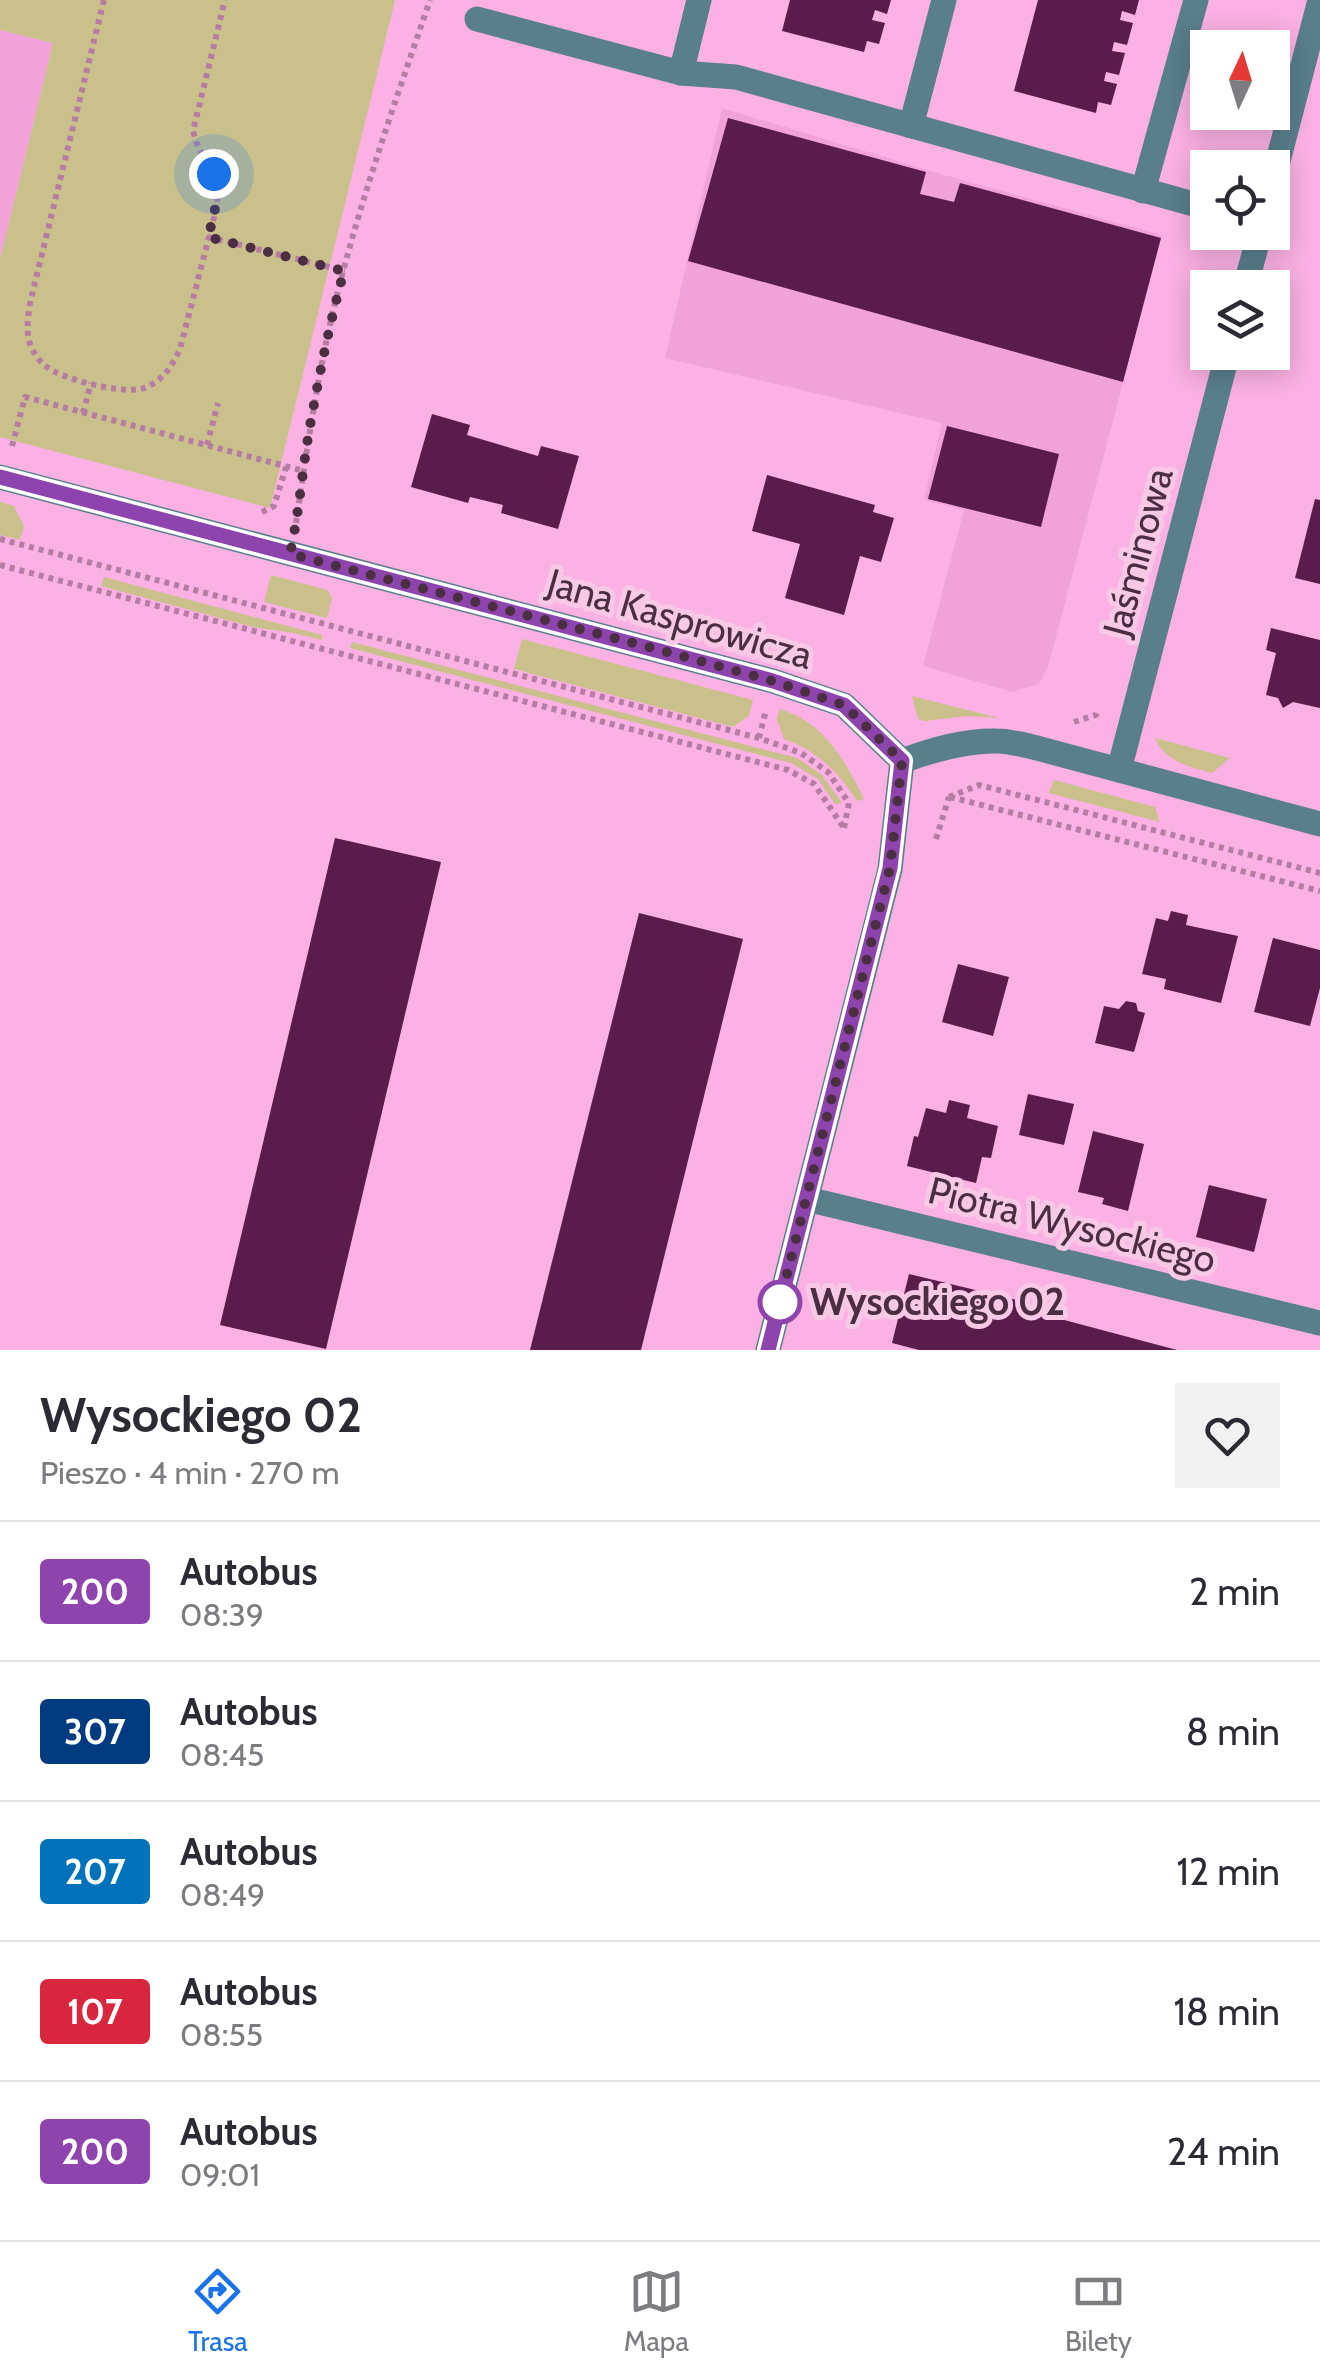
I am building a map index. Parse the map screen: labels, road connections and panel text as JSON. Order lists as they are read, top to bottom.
{
  "streets": {
    "street": ["Jaśminowa", "Jana Kasprowicza", "Piotra Wysockiego"]
  },
  "places": ["Wysockiego 02"],
  "lines": ["bus line 200"],
  "north": "top",
  "page": {
    "heading": ["Wysockiego 02", "Pieszo · 4 min · 270 m"],
    "list": [
      {
        "mark": "200",
        "name": "Autobus",
        "note": "08:39",
        "value": "2 min"
      },
      {
        "mark": "307",
        "name": "Autobus",
        "note": "08:45",
        "value": "8 min"
      },
      {
        "mark": "207",
        "name": "Autobus",
        "note": "08:49",
        "value": "12 min"
      },
      {
        "mark": "107",
        "name": "Autobus",
        "note": "08:55",
        "value": "18 min"
      },
      {
        "mark": "200",
        "name": "Autobus",
        "note": "09:01",
        "value": "24 min"
      }
    ],
    "tabs": ["Trasa", "Mapa", "Bilety"]
  }
}
